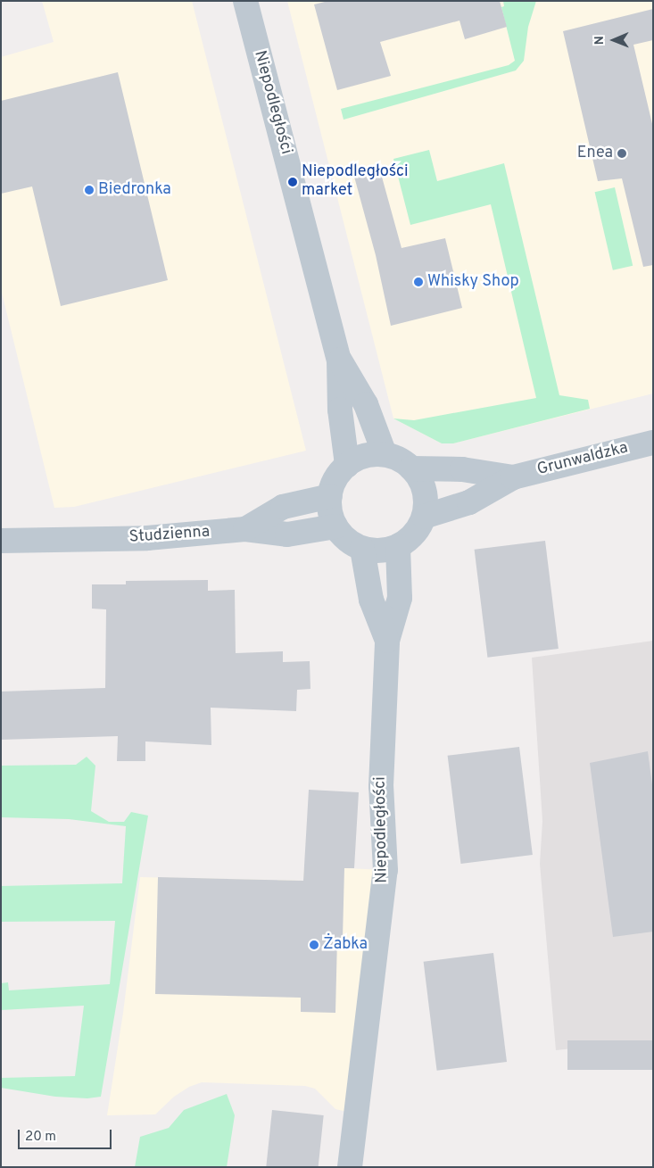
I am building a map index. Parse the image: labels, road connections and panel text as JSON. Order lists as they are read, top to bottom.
{
  "streets": {
    "street": ["Niepodległości", "Grunwaldzka", "Studzienna"]
  },
  "crossings": [
    ["Niepodległości", "Grunwaldzka"],
    ["Niepodległości", "Studzienna"],
    ["Grunwaldzka", "Studzienna"]
  ],
  "places": [
    "Enea",
    "Niepodległości market",
    "Biedronka",
    "Whisky Shop",
    "Żabka"
  ],
  "scale_bar": "20 m",
  "north": "left"
}
